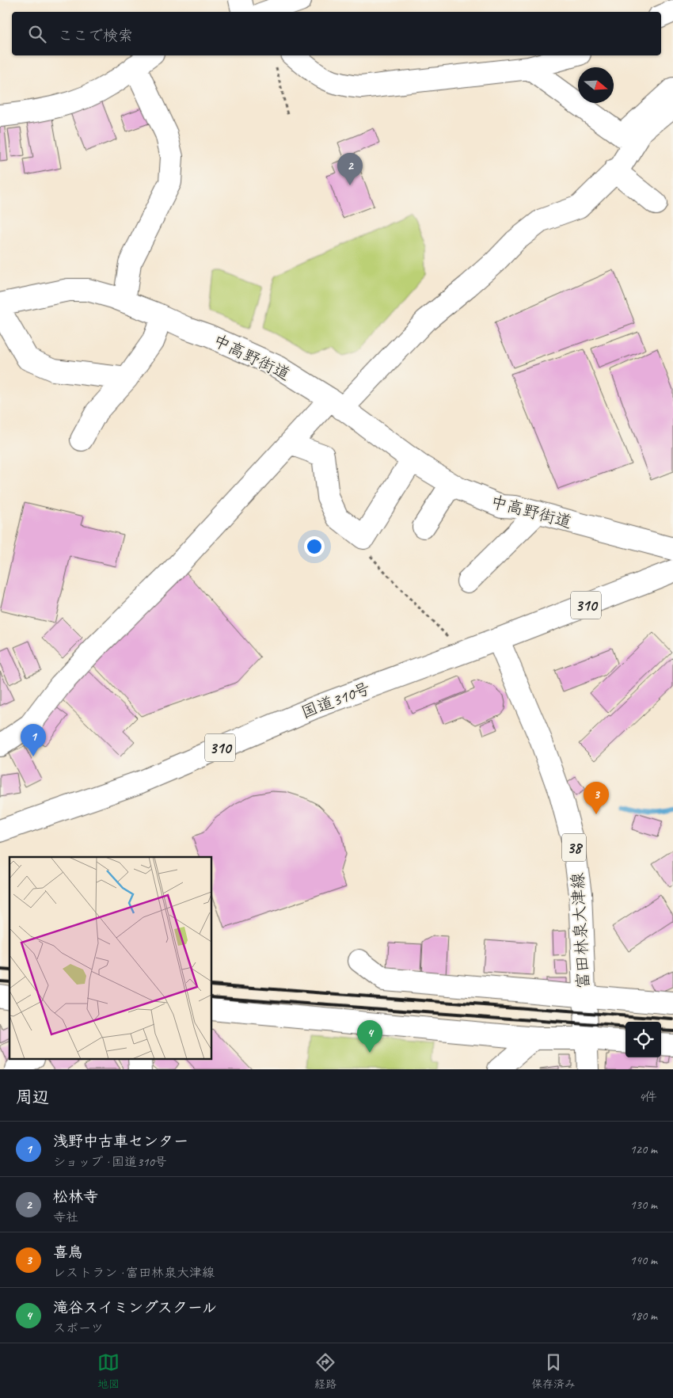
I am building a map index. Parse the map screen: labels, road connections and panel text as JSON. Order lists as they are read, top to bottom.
{
  "streets": {
    "main road": [
      "中高野街道",
      "310",
      "国道310号",
      "38",
      "富田林泉大津線"
    ]
  },
  "crossings": [
    ["国道310号", "富田林泉大津線"]
  ],
  "north": "right",
  "page": {
    "search": "ここで検索",
    "pins": [
      "2",
      "1",
      "3",
      "4"
    ],
    "heading": ["周辺", "4件"],
    "list": [
      {
        "mark": "1",
        "name": "浅野中古車センター",
        "note": "ショップ · 国道310号",
        "value": "120 m"
      },
      {
        "mark": "2",
        "name": "松林寺",
        "note": "寺社",
        "value": "130 m"
      },
      {
        "mark": "3",
        "name": "喜鳥",
        "note": "レストラン · 富田林泉大津線",
        "value": "140 m"
      },
      {
        "mark": "4",
        "name": "滝谷スイミングスクール",
        "note": "スポーツ",
        "value": "180 m"
      }
    ],
    "nav": ["地図", "経路", "保存済み"]
  }
}
